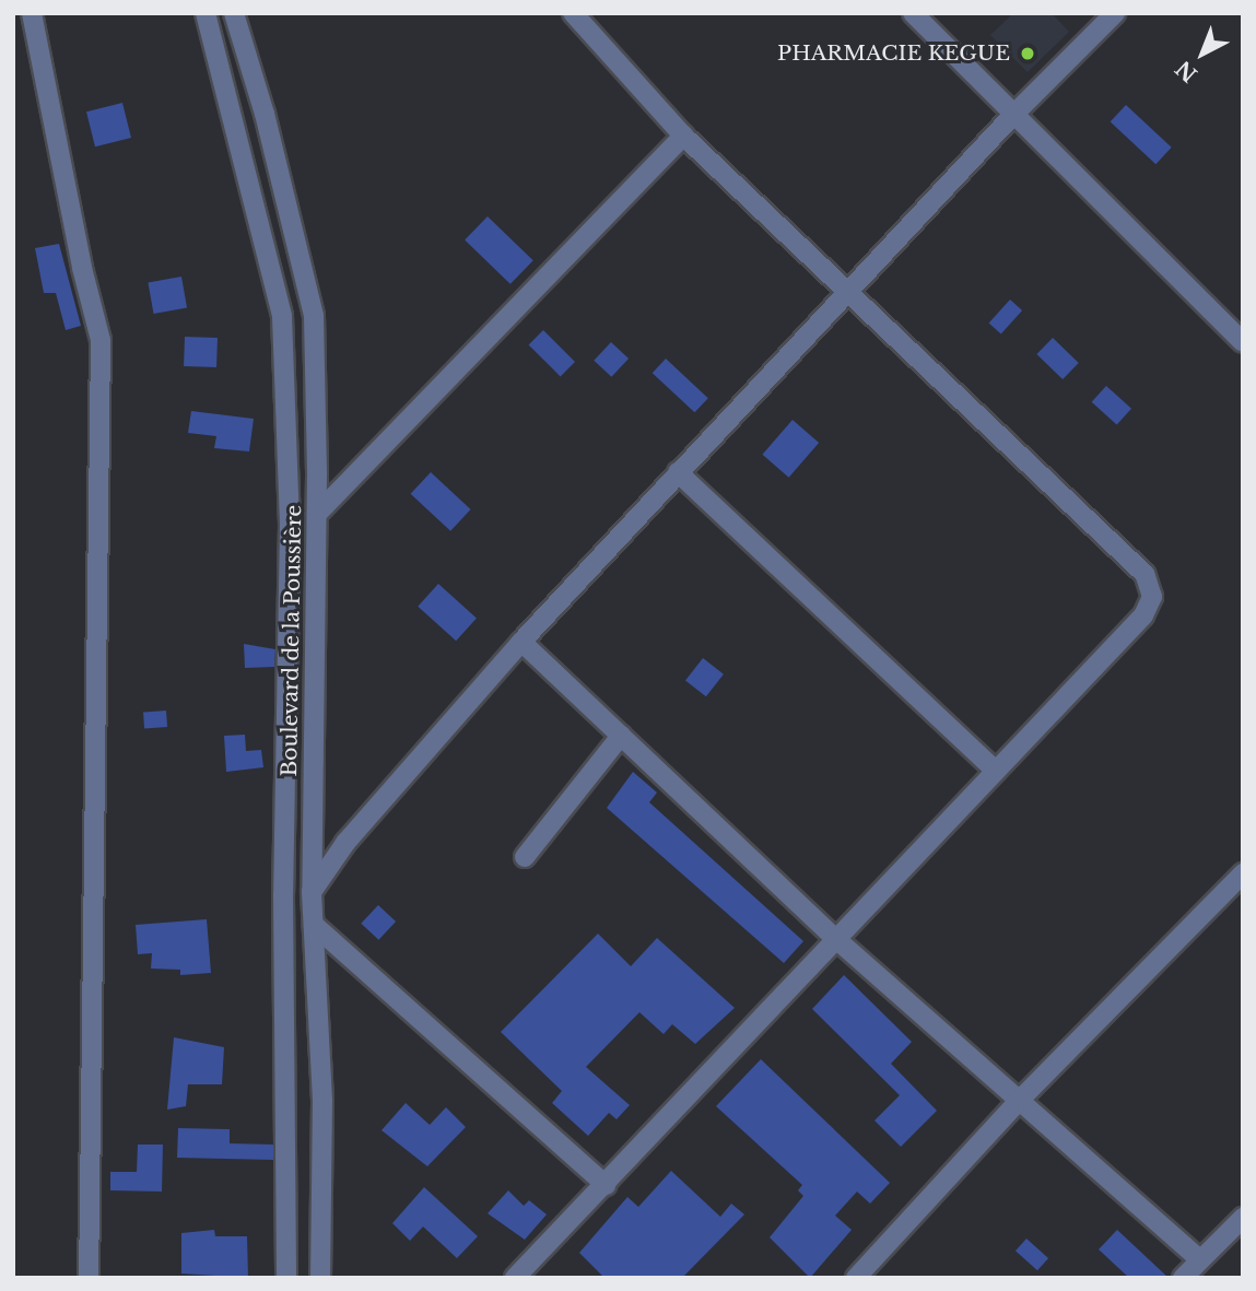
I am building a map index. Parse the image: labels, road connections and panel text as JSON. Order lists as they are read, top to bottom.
{
  "streets": {
    "street": ["Boulevard de la Poussière"]
  },
  "places": ["PHARMACIE KEGUE"],
  "north": "bottom left"
}
